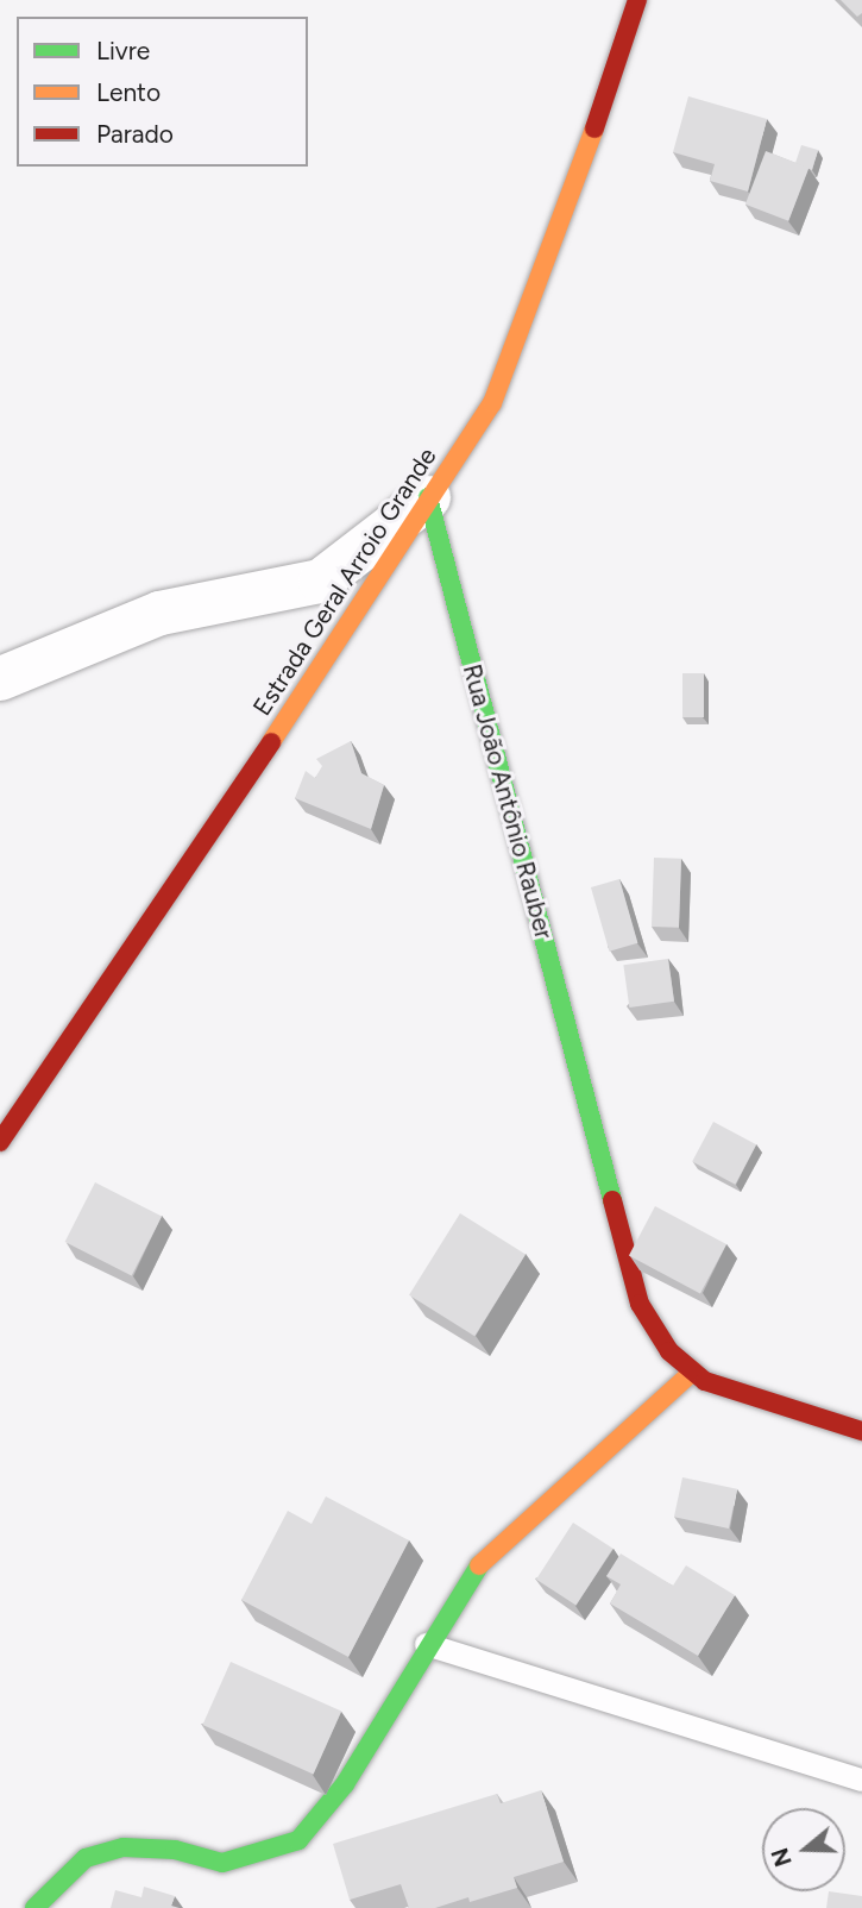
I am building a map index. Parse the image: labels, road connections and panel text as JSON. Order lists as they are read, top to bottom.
{
  "streets": {
    "street": ["Estrada Geral Arroio Grande", "Rua João Antônio Rauber"]
  },
  "crossings": [
    ["Estrada Geral Arroio Grande", "Rua João Antônio Rauber"]
  ],
  "legend": ["Livre", "Lento", "Parado"],
  "north": "left"
}
